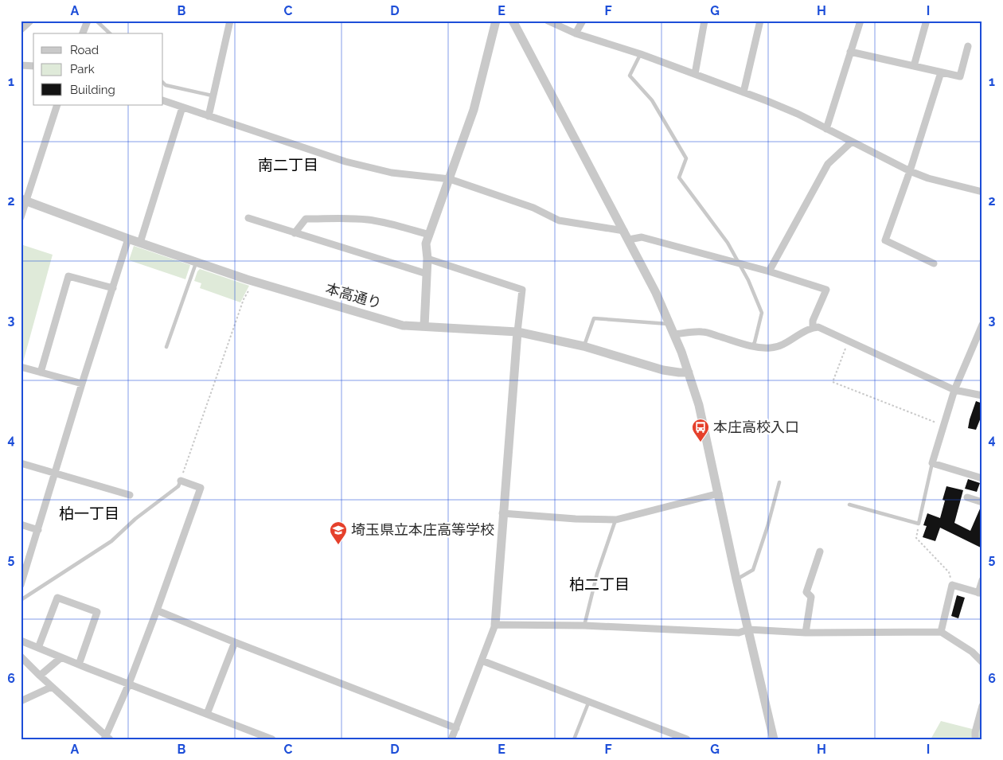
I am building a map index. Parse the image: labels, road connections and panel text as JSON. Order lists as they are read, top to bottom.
{
  "streets": {
    "street": ["本高通り"]
  },
  "districts": ["南二丁目", "柏一丁目", "柏二丁目"],
  "places": {
    "bus stop": ["本庄高校入口"],
    "school or university": ["埼玉県立本庄高等学校"]
  },
  "legend": ["Road", "Park", "Building"],
  "grid": {
    "columns": [
      "A",
      "B",
      "C",
      "D",
      "E",
      "F",
      "G",
      "H",
      "I"
    ],
    "rows": [
      "1",
      "2",
      "3",
      "4",
      "5",
      "6"
    ]
  }
}
